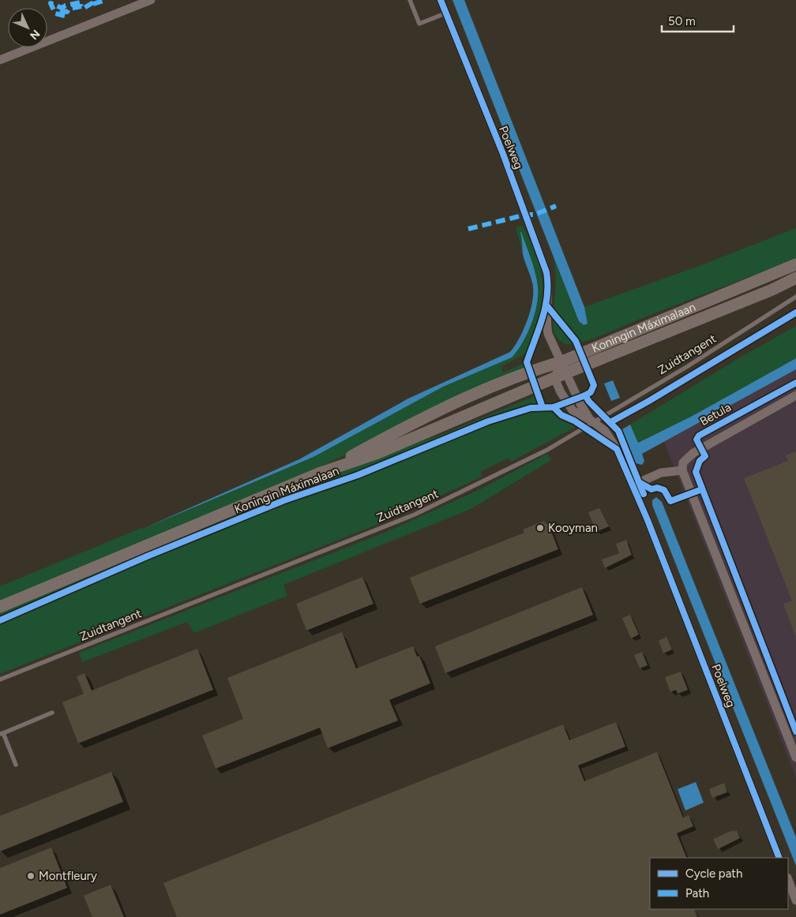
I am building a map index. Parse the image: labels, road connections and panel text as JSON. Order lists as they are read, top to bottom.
{
  "streets": {
    "main road": ["Koningin Máximalaan"],
    "street": ["Poelweg", "Betula"],
    "lane": ["Zuidtangent"]
  },
  "crossings": [
    ["Poelweg", "Koningin Máximalaan"],
    ["Poelweg", "Zuidtangent"]
  ],
  "places": ["Kooyman", "Montfleury"],
  "legend": ["Cycle path", "Path"],
  "scale_bar": "50 m",
  "north": "bottom right"
}
